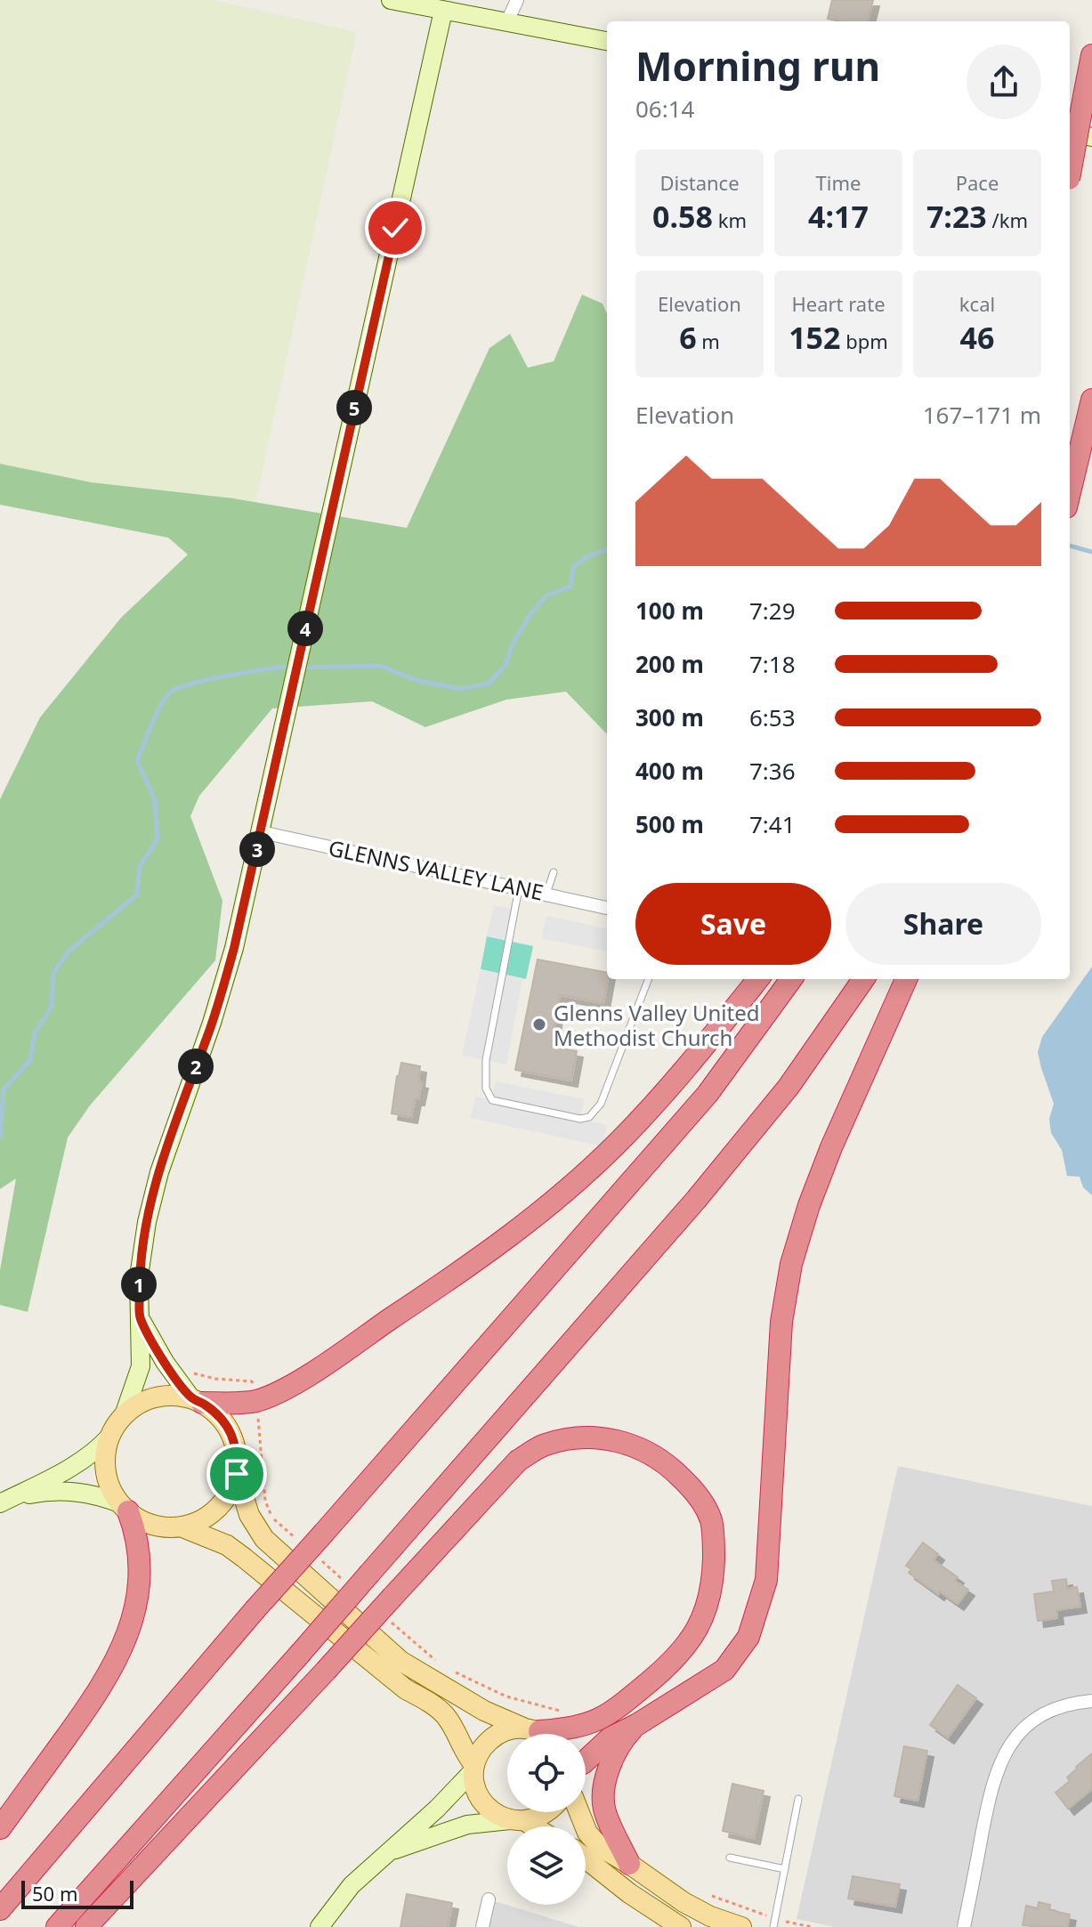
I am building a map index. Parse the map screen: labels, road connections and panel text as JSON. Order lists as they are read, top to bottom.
{
  "streets": {
    "street": ["GLENNS VALLEY LANE"]
  },
  "places": ["Glenns Valley United Methodist Church"],
  "scale_bar": "50 m",
  "page": {
    "heading": ["Morning run", "06:14"],
    "stats": [
      ["Distance", "0.58 km"],
      ["Time", "4:17"],
      ["Pace", "7:23 /km"],
      ["Elevation", "6 m"],
      ["Heart rate", "152 bpm"],
      ["kcal", "46"]
    ],
    "chart": ["Elevation", "167–171 m"],
    "pins": [
      "5",
      "4",
      "3",
      "2",
      "1"
    ],
    "list": [
      {
        "name": "100 m",
        "note": "7:29"
      },
      {
        "name": "200 m",
        "note": "7:18"
      },
      {
        "name": "300 m",
        "note": "6:53"
      },
      {
        "name": "400 m",
        "note": "7:36"
      },
      {
        "name": "500 m",
        "note": "7:41"
      }
    ],
    "buttons": ["Save", "Share"],
    "scale": "50 m"
  }
}
